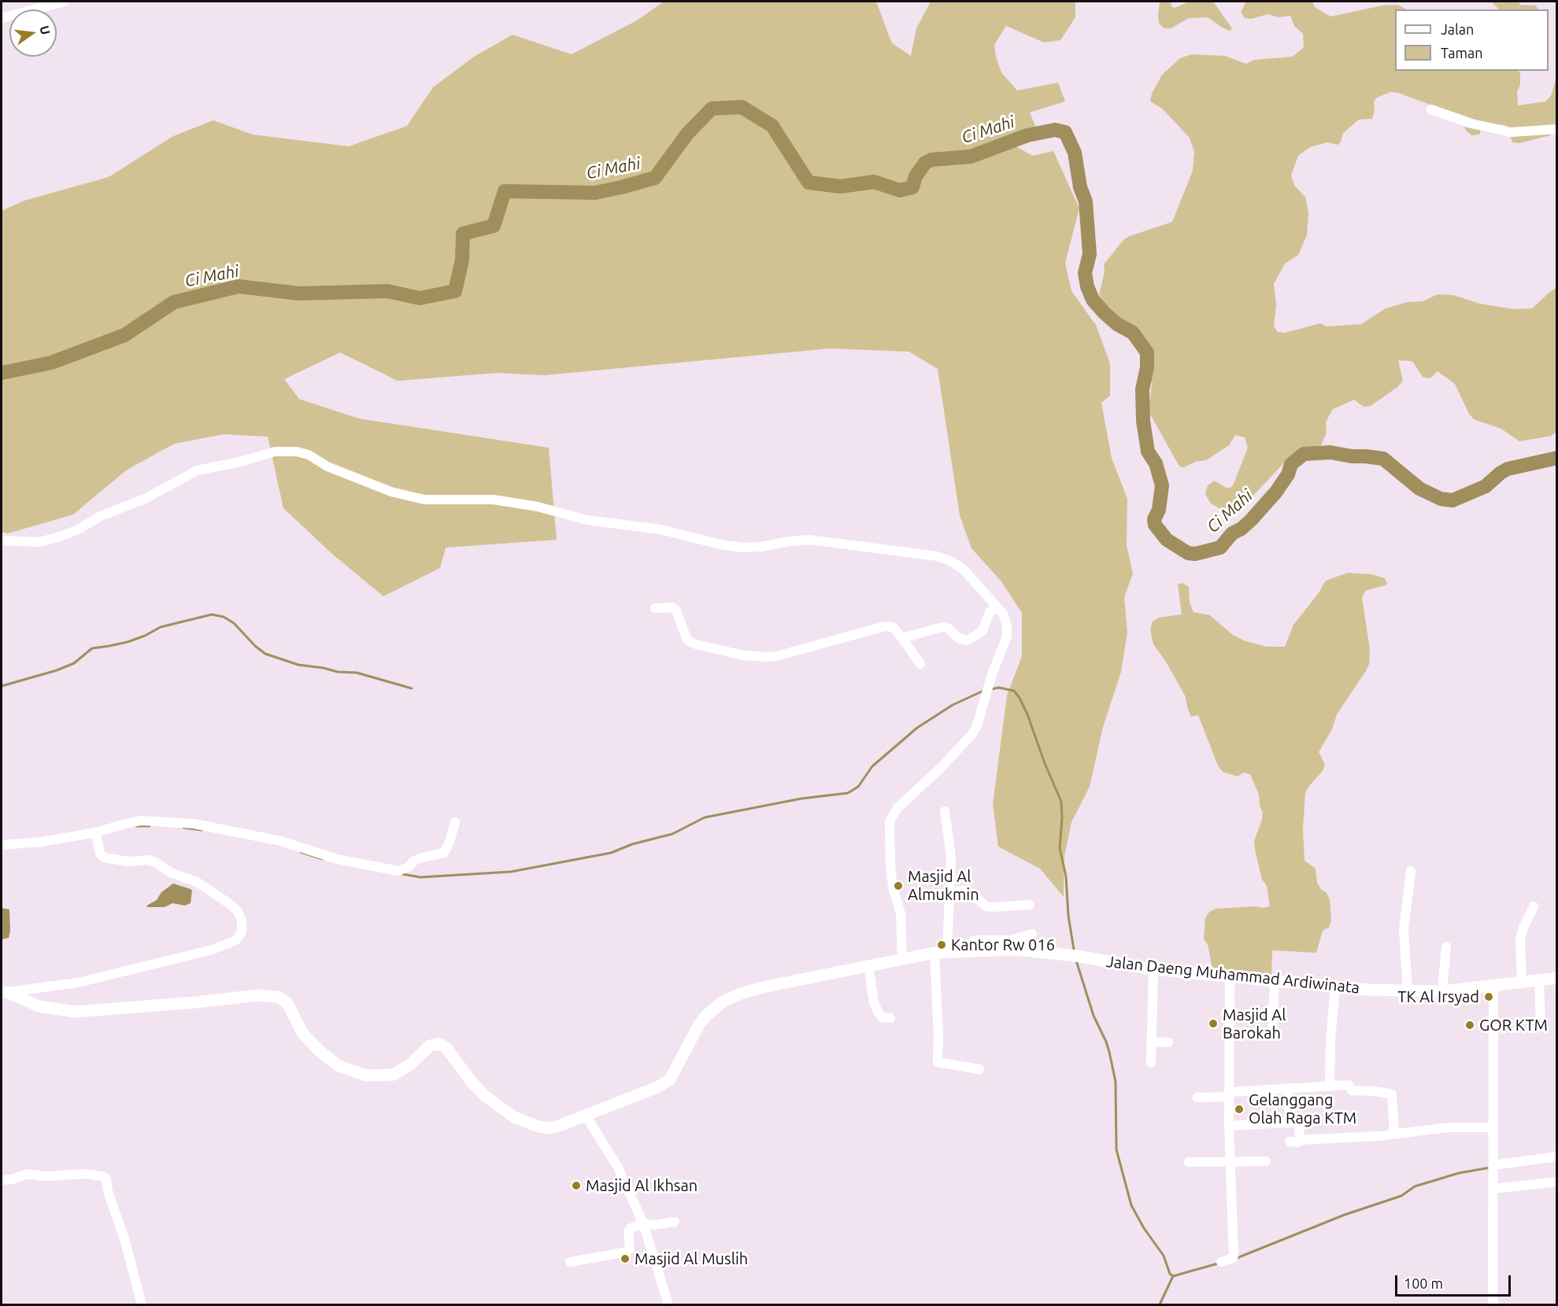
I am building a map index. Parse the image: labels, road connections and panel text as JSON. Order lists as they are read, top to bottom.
{
  "streets": {
    "main road": ["Jalan Daeng Muhammad Ardiwinata"]
  },
  "water": ["Ci Mahi"],
  "places": [
    "Masjid Al Almukmin",
    "Kantor Rw 016",
    "TK Al Irsyad",
    "Masjid Al Barokah",
    "GOR KTM",
    "Gelanggang Olah Raga KTM",
    "Masjid Al Ikhsan",
    "Masjid Al Muslih"
  ],
  "legend": ["Jalan", "Taman"],
  "scale_bar": "100 m",
  "north": "right"
}
